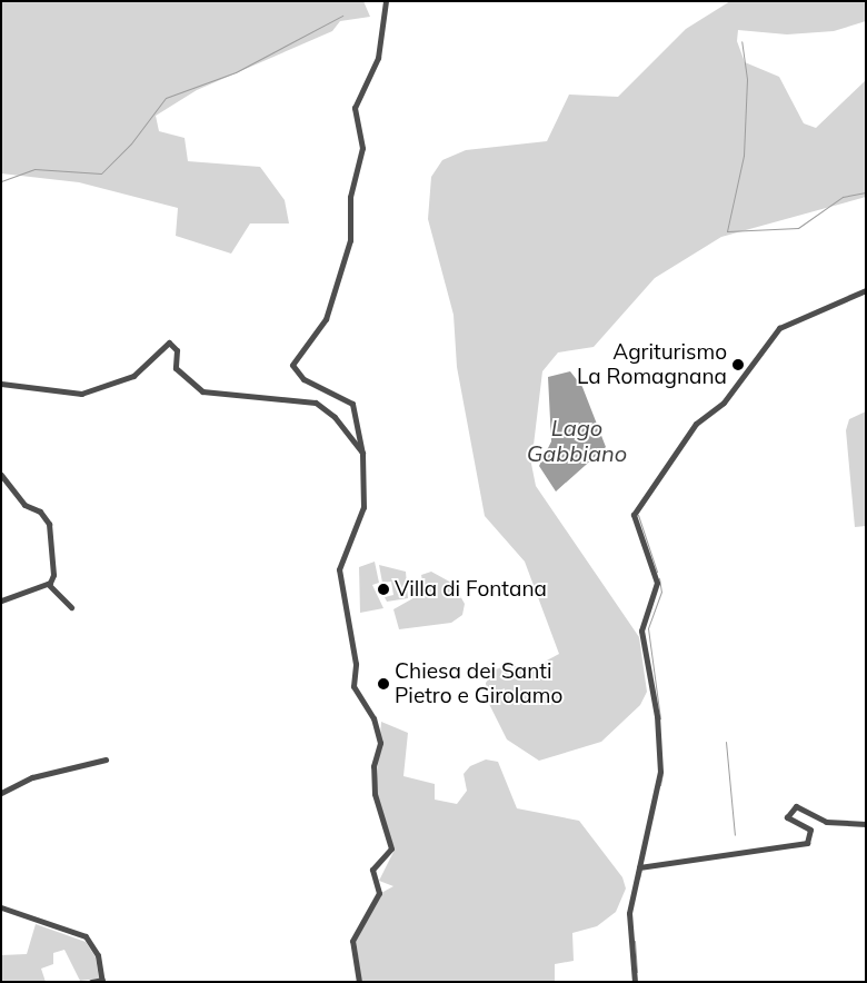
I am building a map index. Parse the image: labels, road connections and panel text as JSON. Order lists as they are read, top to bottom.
{
  "water": ["Lago Gabbiano"],
  "places": ["Agriturismo La Romagnana", "Villa di Fontana", "Chiesa dei Santi Pietro e Girolamo"]
}
